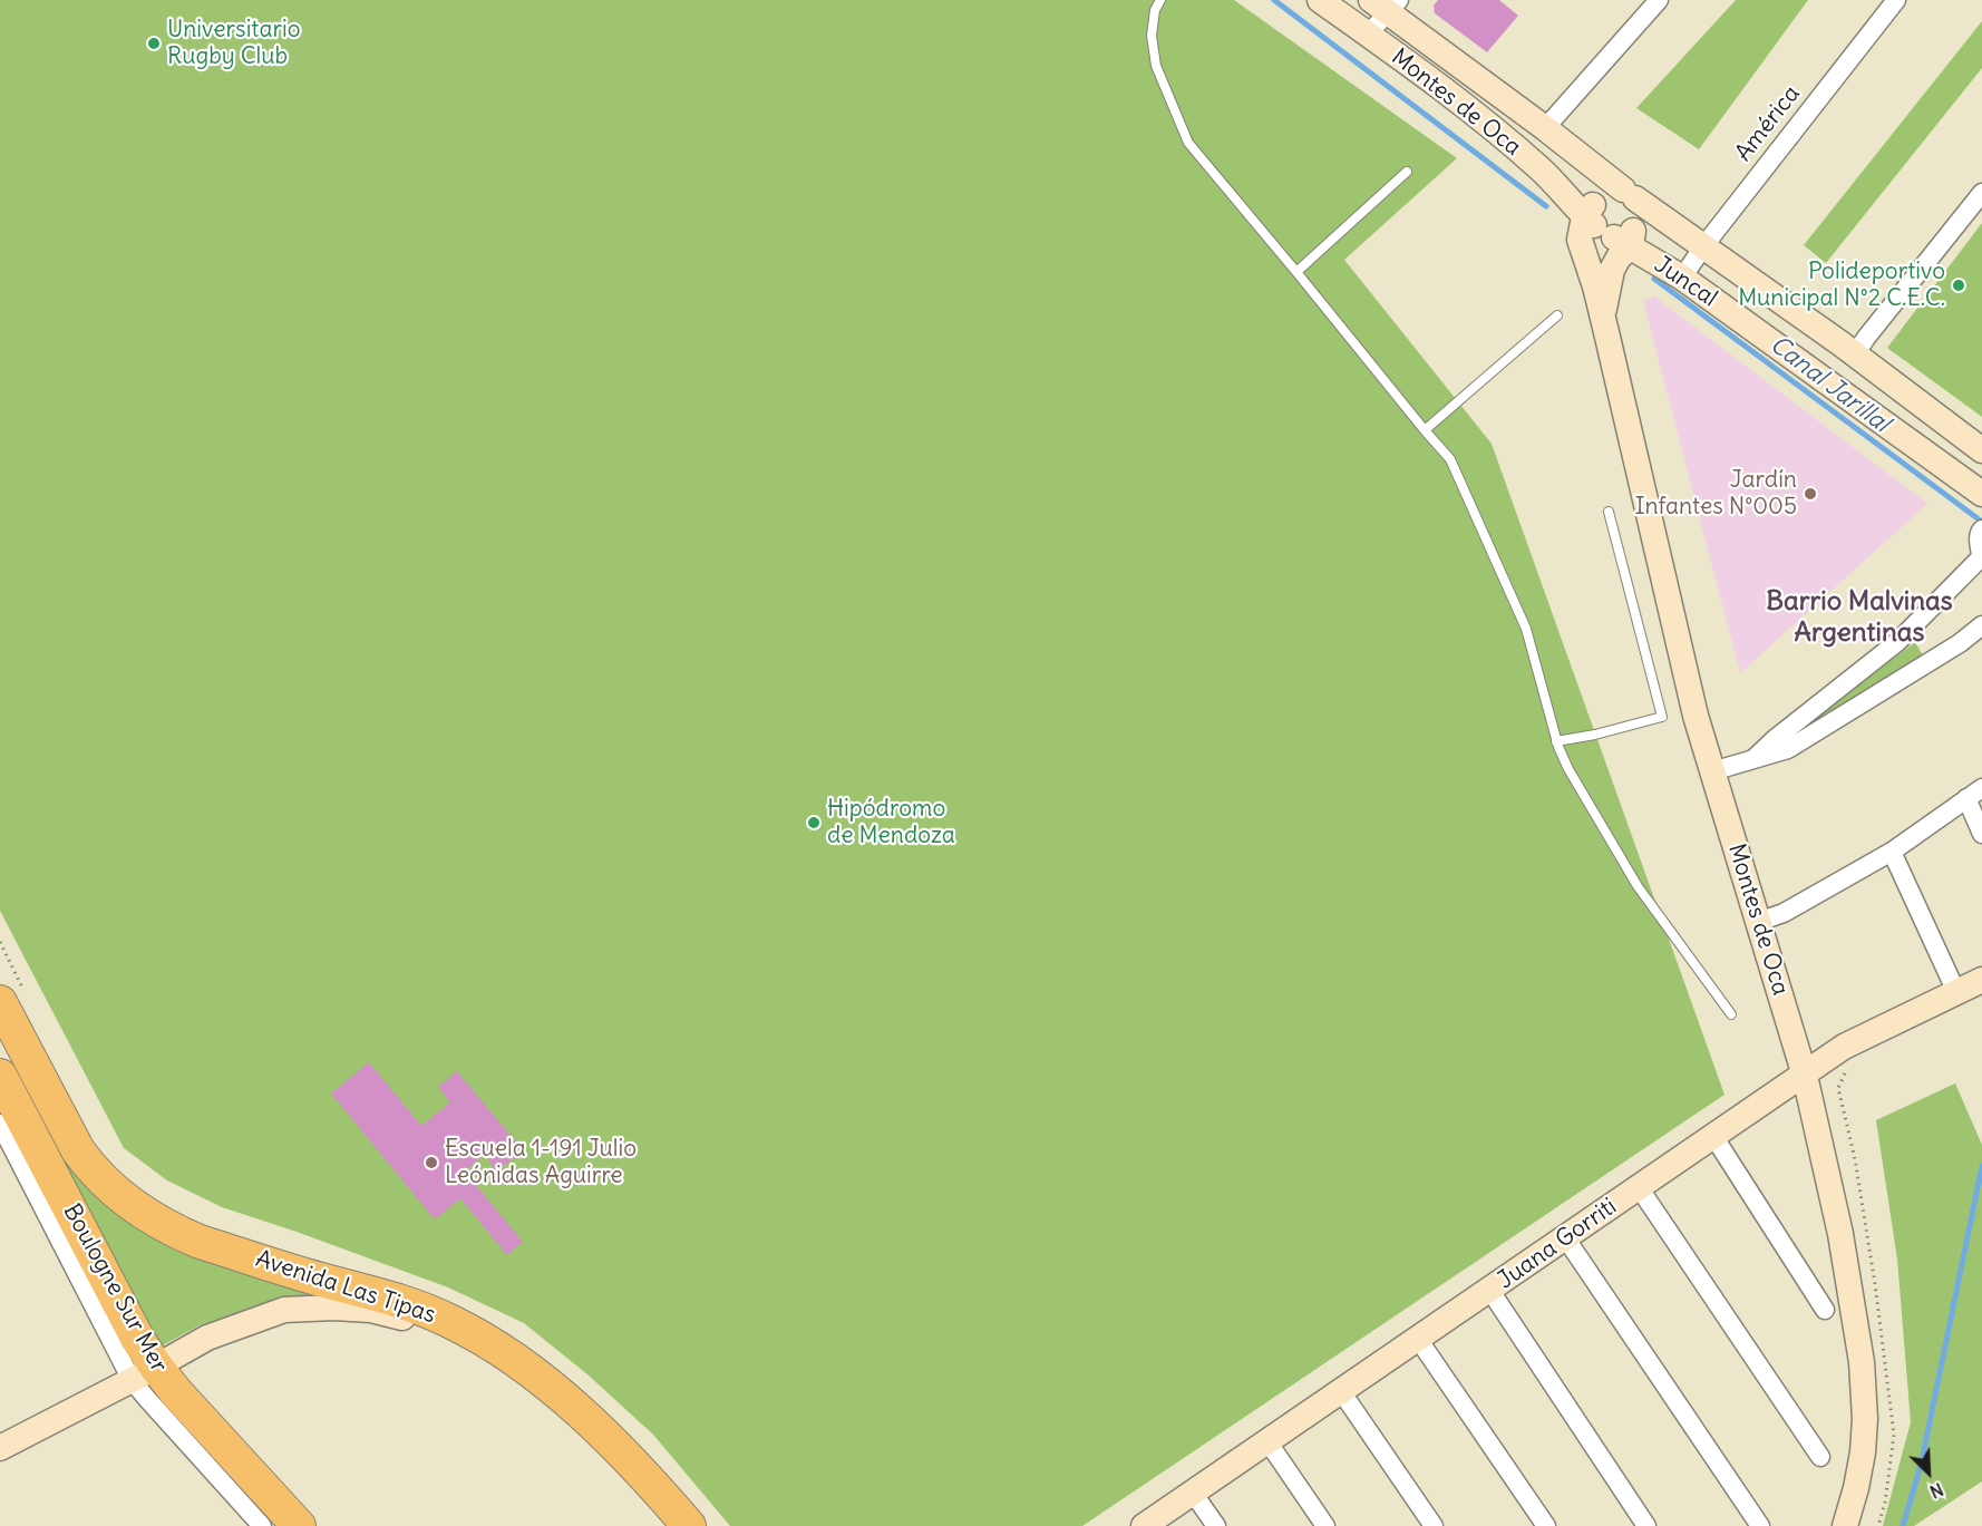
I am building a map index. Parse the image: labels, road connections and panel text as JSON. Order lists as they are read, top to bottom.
{
  "streets": {
    "highway": ["Avenida Las Tipas", "Boulogne Sur Mer"],
    "street": [
      "Montes de Oca",
      "América",
      "Juncal",
      "Juana Gorriti"
    ]
  },
  "crossings": [
    ["Montes de Oca", "Juncal"],
    ["Montes de Oca", "Juana Gorriti"],
    ["América", "Juncal"]
  ],
  "districts": ["Barrio Malvinas Argentinas"],
  "water": ["Canal Jarillal"],
  "places": [
    "Universitario Rugby Club",
    "Polideportivo Municipal N°2 C.E.C.",
    "Jardín Infantes N°005",
    "Hipódromo de Mendoza",
    "Escuela 1-191 Julio Leónidas Aguirre"
  ],
  "north": "bottom right"
}
